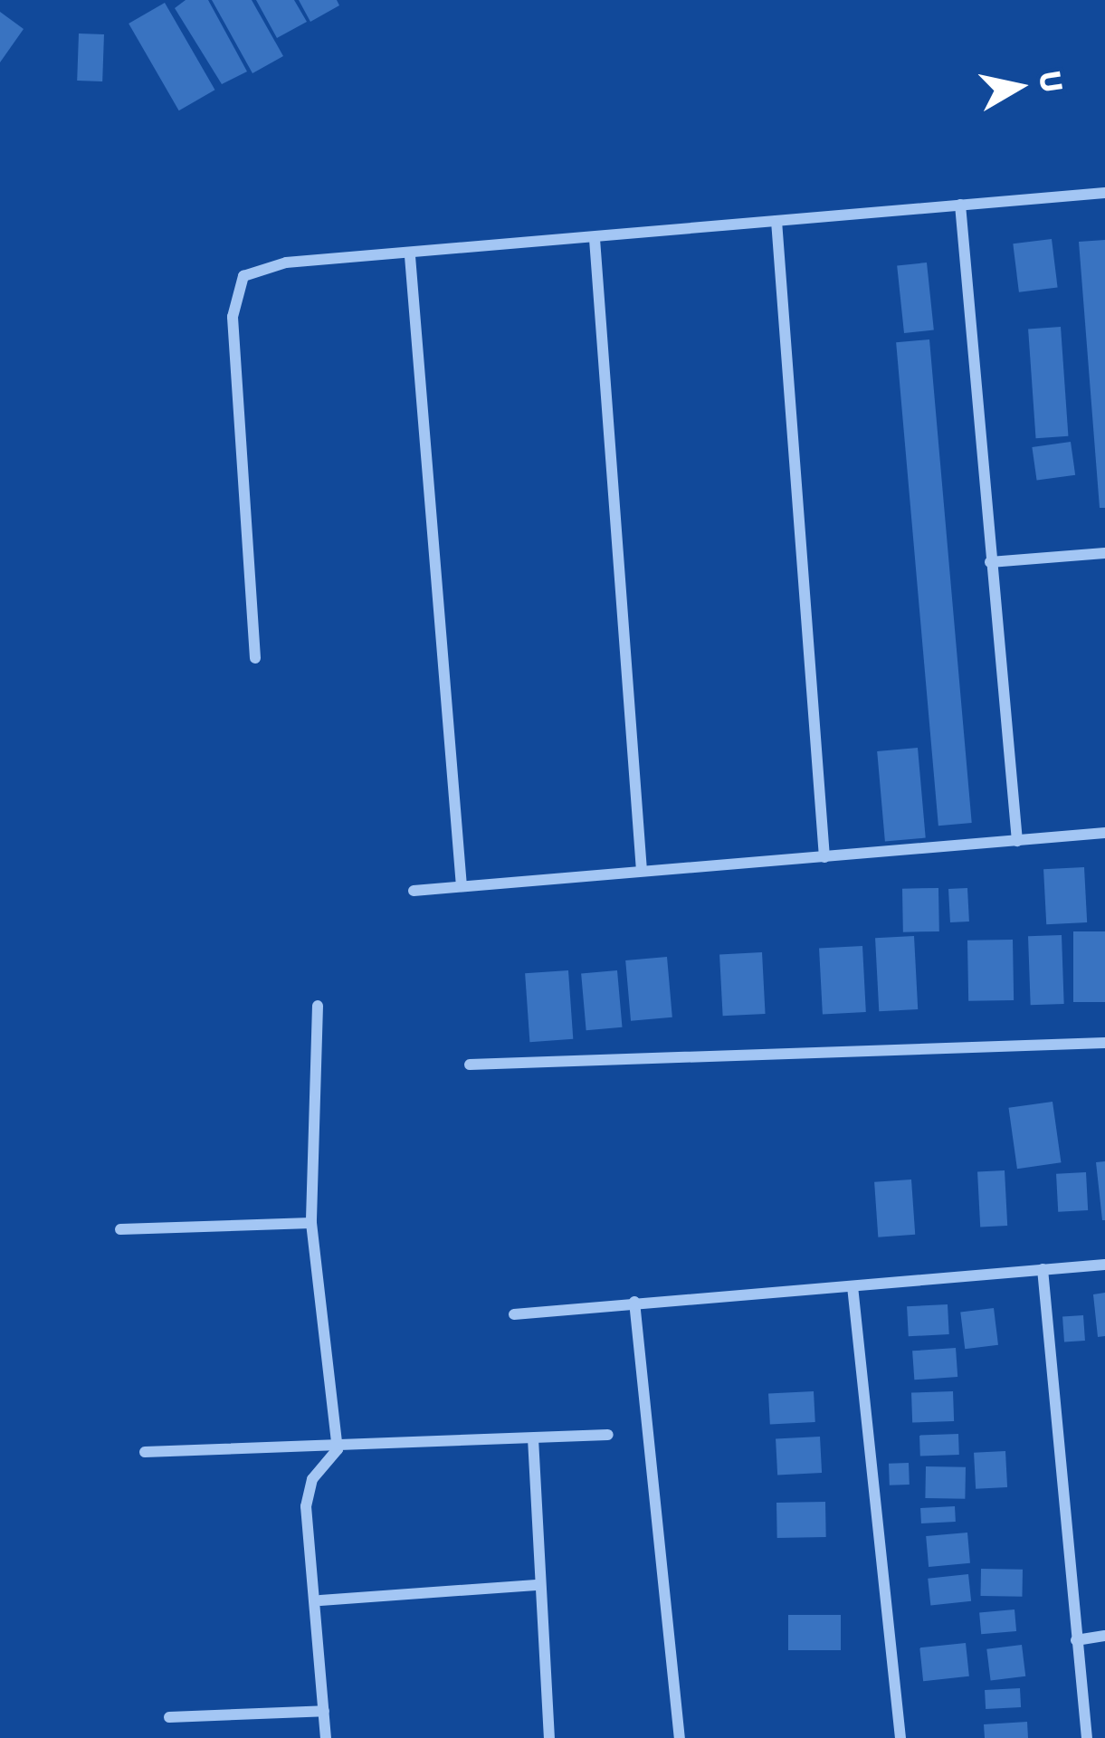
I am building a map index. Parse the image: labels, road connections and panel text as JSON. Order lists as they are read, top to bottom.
{
  "north": "right"
}
